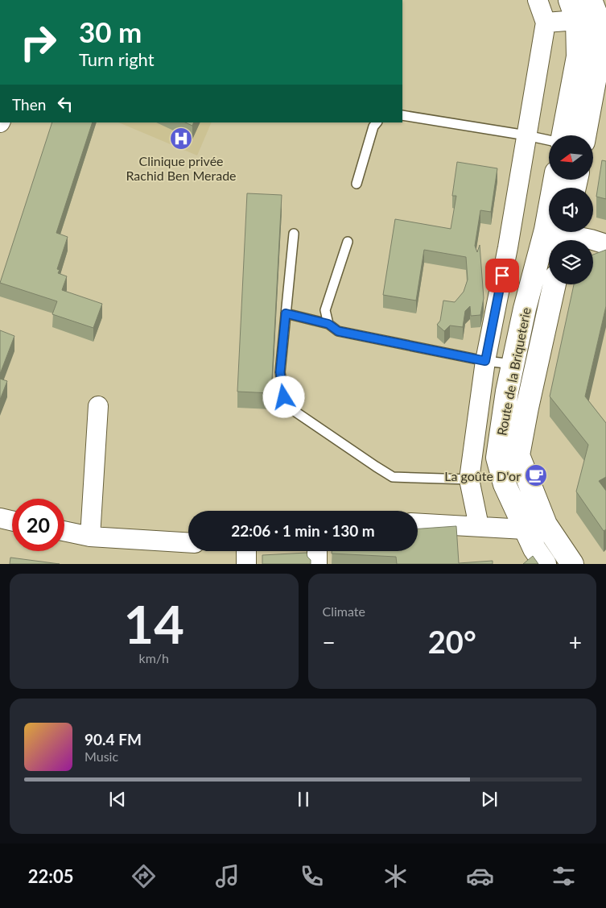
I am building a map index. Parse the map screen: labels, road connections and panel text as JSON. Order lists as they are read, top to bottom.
{
  "streets": {
    "street": ["Route de la Briqueterie"]
  },
  "places": {
    "hospital": ["Clinique privée Rachid Ben Merade"],
    "cafe": ["La goûte D'or"]
  },
  "north": "left",
  "page": {
    "turn": ["30 m", "Turn right"],
    "then": "Then",
    "limit": "20",
    "trip": "22:06 · 1 min · 130 m",
    "tile": [
      ["14", "km/h"],
      "Climate"
    ],
    "heat": ["−", "20°", "+"],
    "song": ["90.4 FM", "Music"],
    "tabs": "22:05"
  }
}
